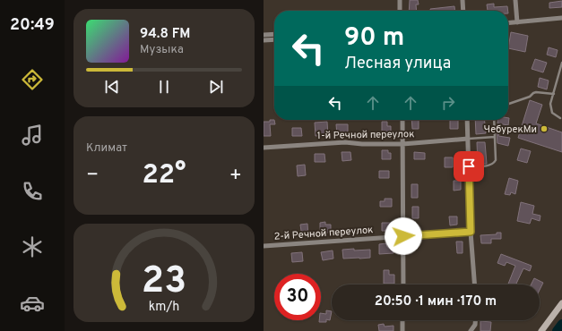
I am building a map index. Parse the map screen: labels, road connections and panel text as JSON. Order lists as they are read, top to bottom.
{
  "streets": {
    "street": ["1-й Речной переулок", "2-й Речной переулок"]
  },
  "places": ["ЧебурекМи"],
  "page": {
    "tabs": "20:49",
    "turn": ["90 m", "Лесная улица"],
    "song": ["94.8 FM", "Музыка"],
    "tile": "Климат",
    "heat": ["−", "22°", "+"],
    "limit": "30",
    "trip": "20:50 · 1 мин · 170 m",
    "gauge": ["23", "km/h"]
  }
}
